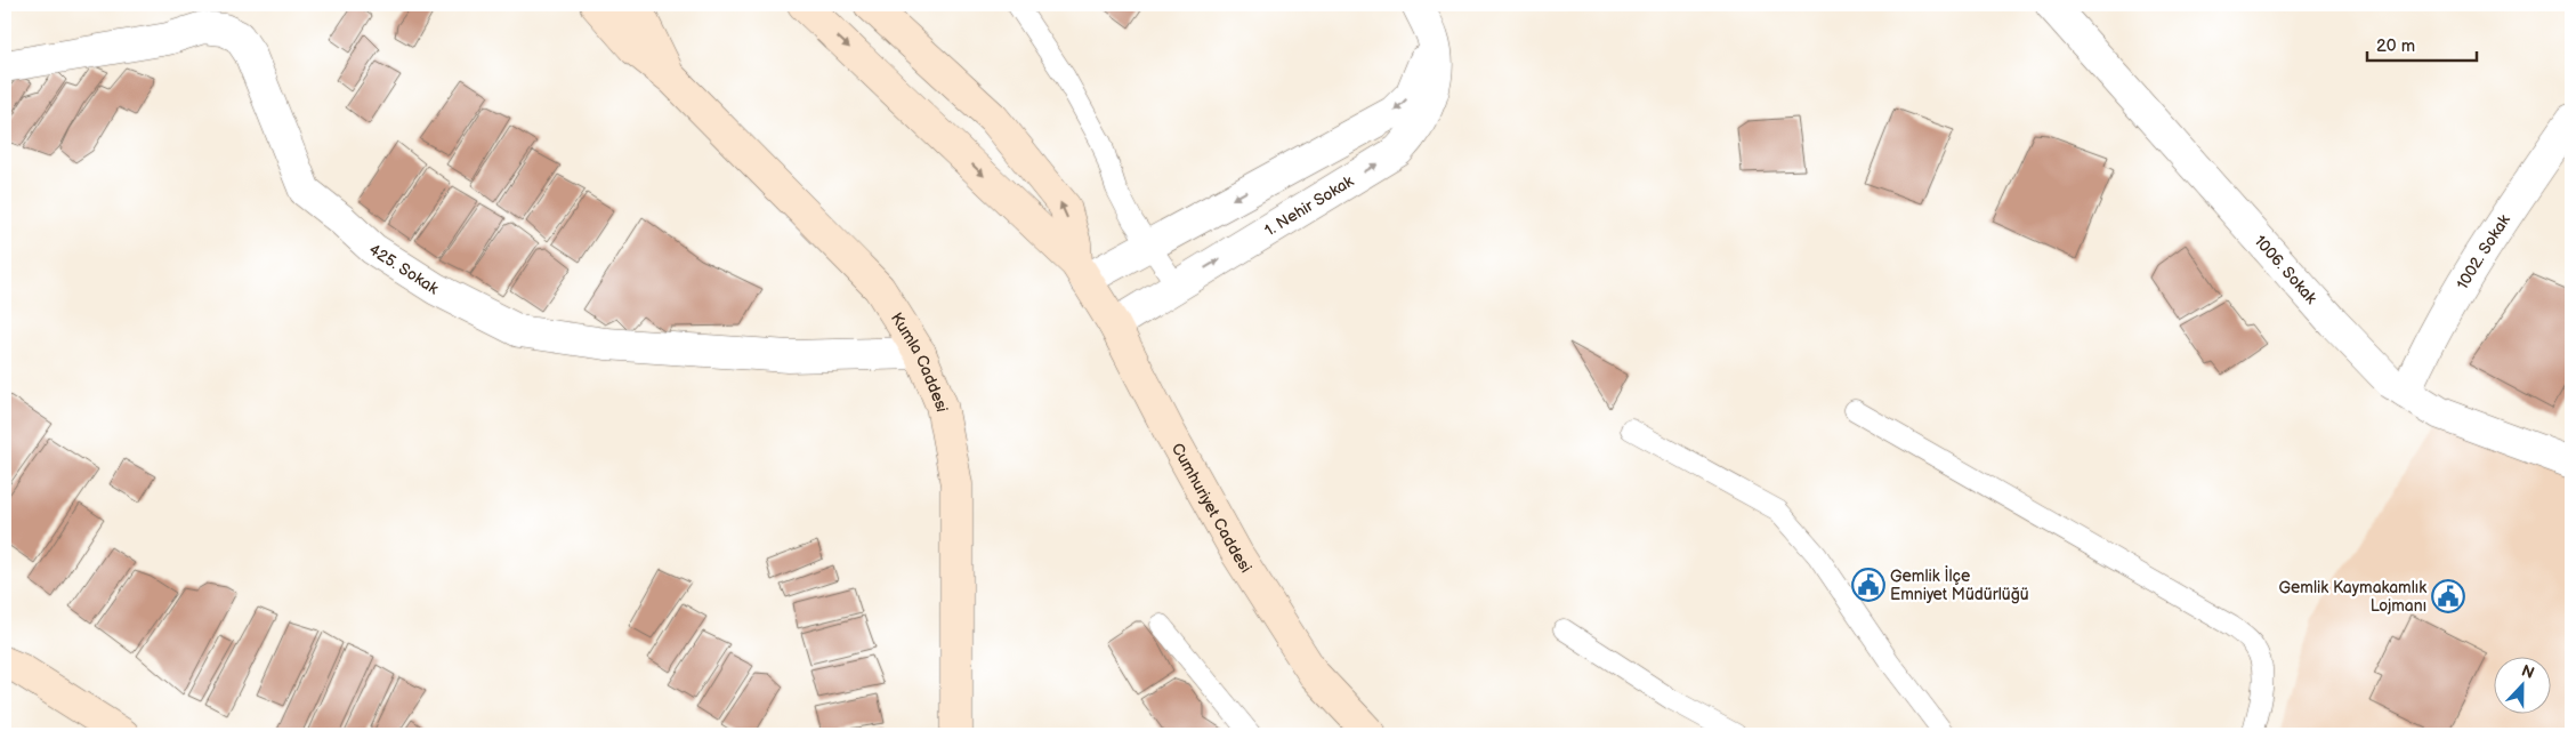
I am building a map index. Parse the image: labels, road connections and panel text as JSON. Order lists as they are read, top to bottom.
{
  "streets": {
    "main road": ["Kumla Caddesi", "Cumhuriyet Caddesi"],
    "street": [
      "1. Nehir Sokak",
      "1002. Sokak",
      "425. Sokak",
      "1006. Sokak"
    ]
  },
  "crossings": [
    ["1. Nehir Sokak", "Cumhuriyet Caddesi"],
    ["1002. Sokak", "1006. Sokak"],
    ["425. Sokak", "Kumla Caddesi"]
  ],
  "places": {
    "public building": ["Gemlik İlçe Emniyet Müdürlüğü", "Gemlik Kaymakamlık Lojmanı"]
  },
  "scale_bar": "20 m",
  "north": "top"
}
